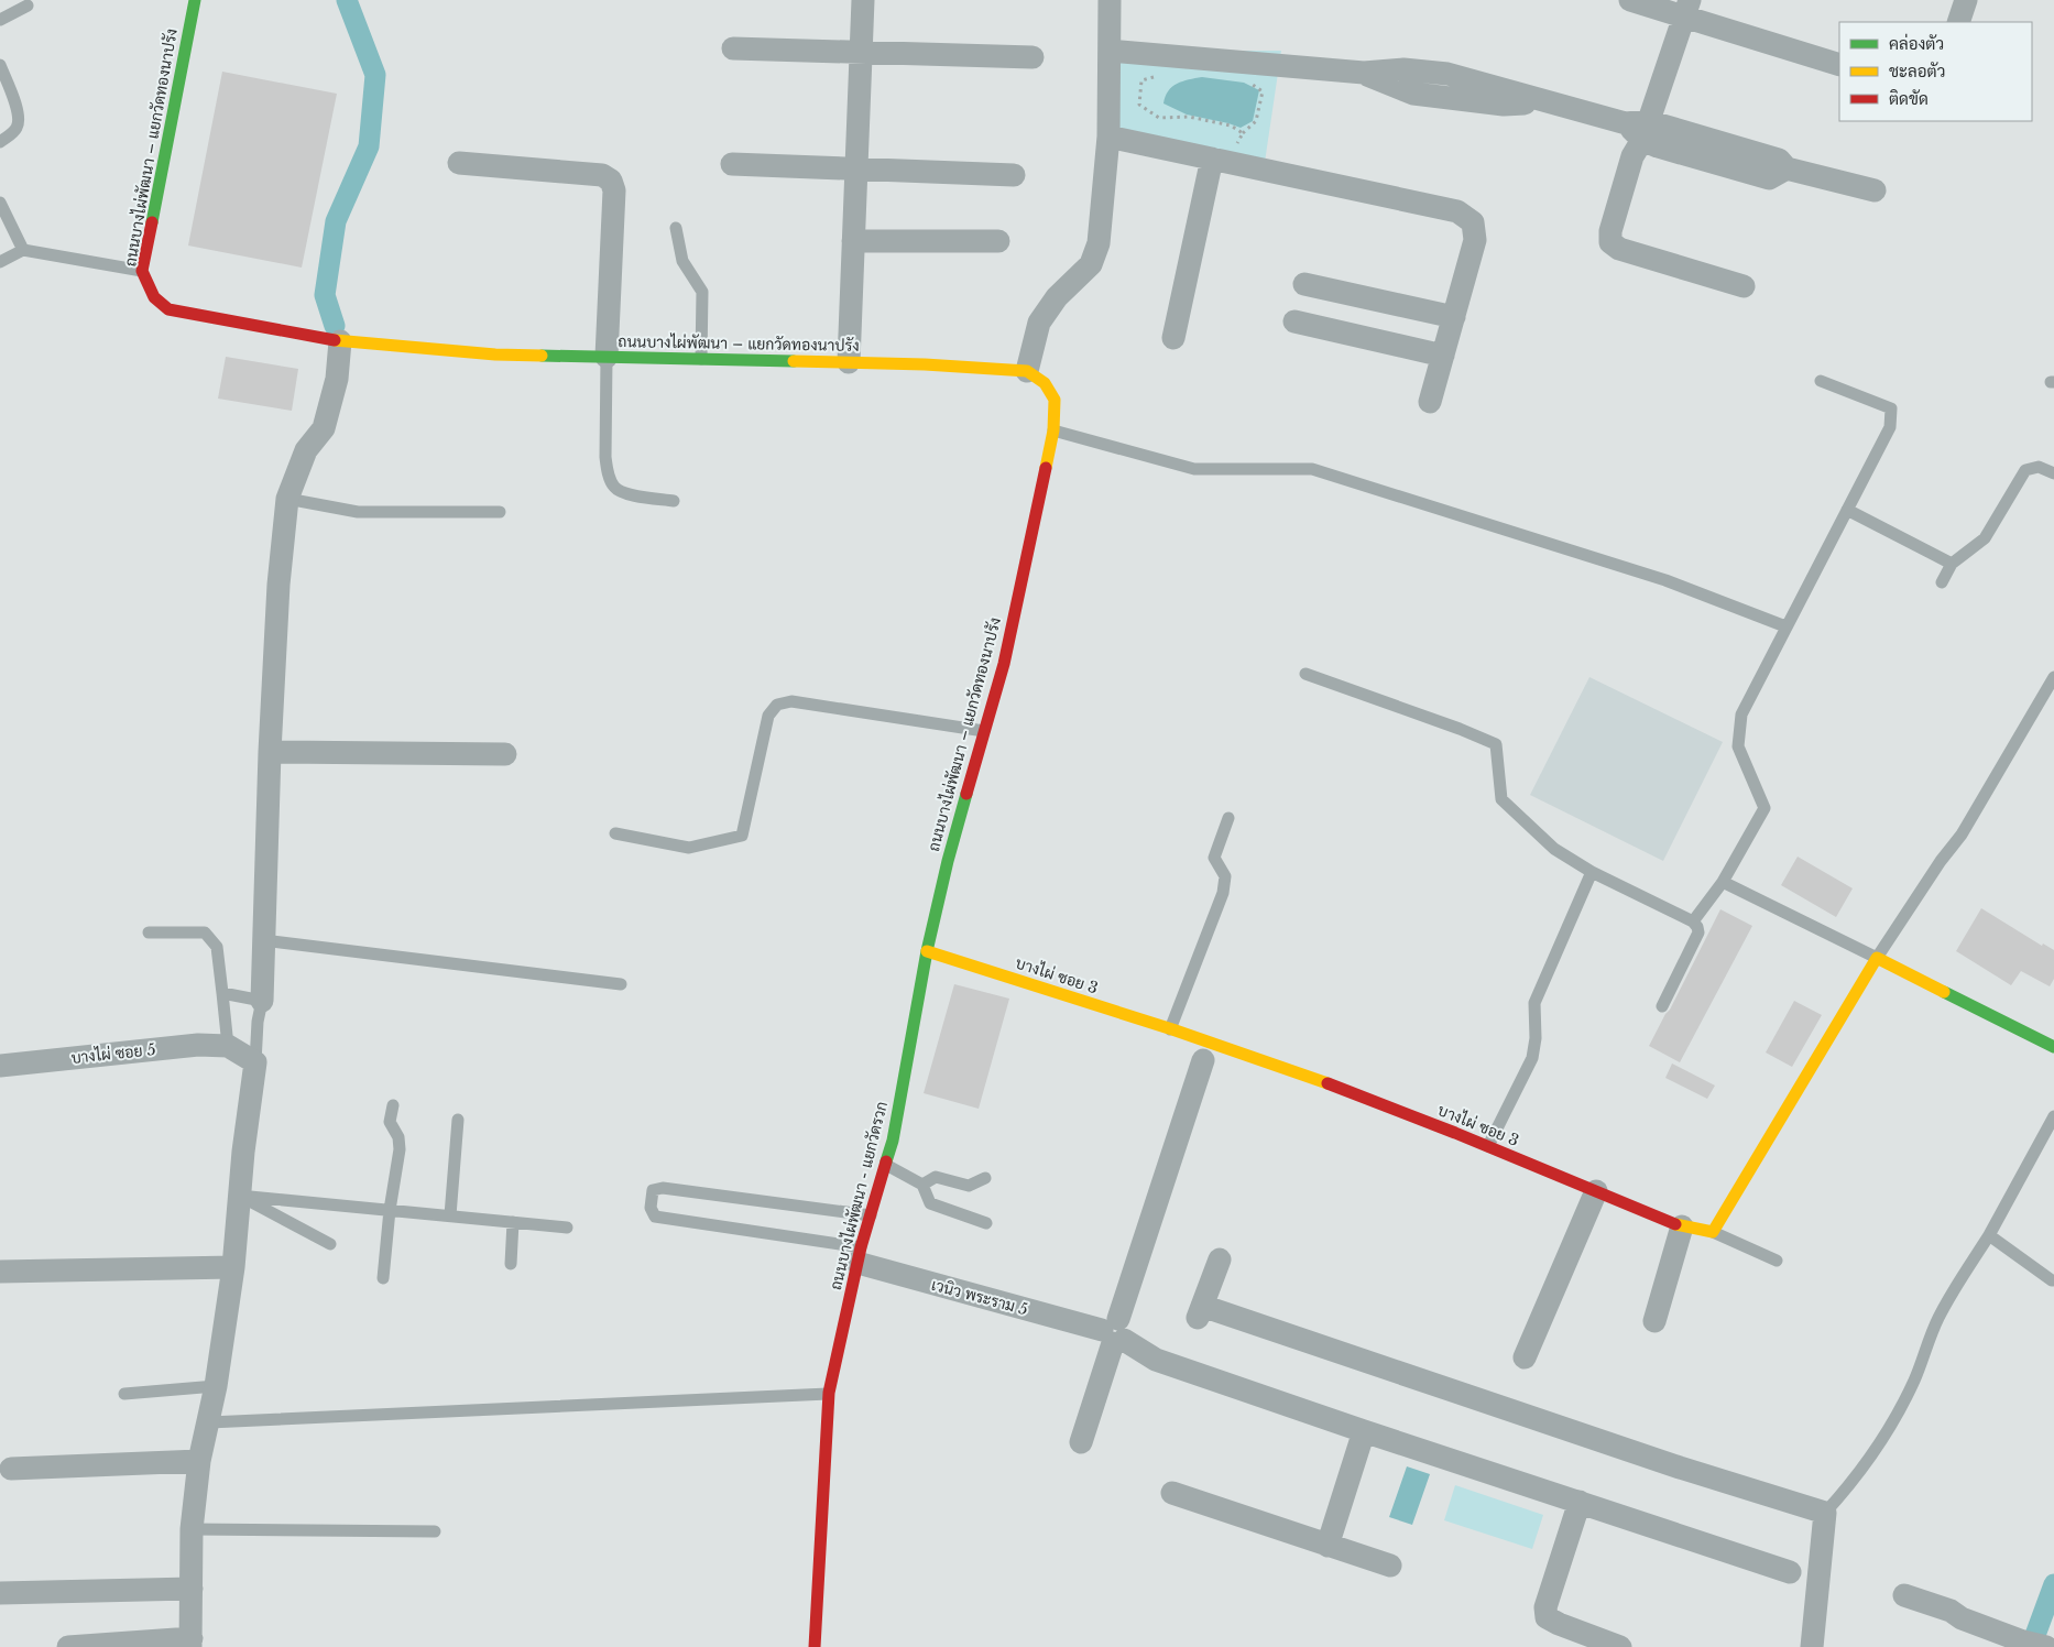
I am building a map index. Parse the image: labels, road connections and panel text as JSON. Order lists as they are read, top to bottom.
{
  "streets": {
    "street": [
      "ถนนบางไผ่พัฒนา – แยกวัดทองนาปรัง",
      "บางไผ่ ซอย 3",
      "บางไผ่ ซอย 5",
      "ถนนบางไผ่พัฒนา - แยกวัดรวก",
      "เวนิว พระราม 5"
    ]
  },
  "crossings": [
    ["ถนนบางไผ่พัฒนา – แยกวัดทองนาปรัง", "บางไผ่ ซอย 3"],
    ["ถนนบางไผ่พัฒนา – แยกวัดทองนาปรัง", "ถนนบางไผ่พัฒนา - แยกวัดรวก"],
    ["บางไผ่ ซอย 3", "ถนนบางไผ่พัฒนา - แยกวัดรวก"],
    ["ถนนบางไผ่พัฒนา - แยกวัดรวก", "เวนิว พระราม 5"]
  ],
  "legend": ["คล่องตัว", "ชะลอตัว", "ติดขัด"]
}
